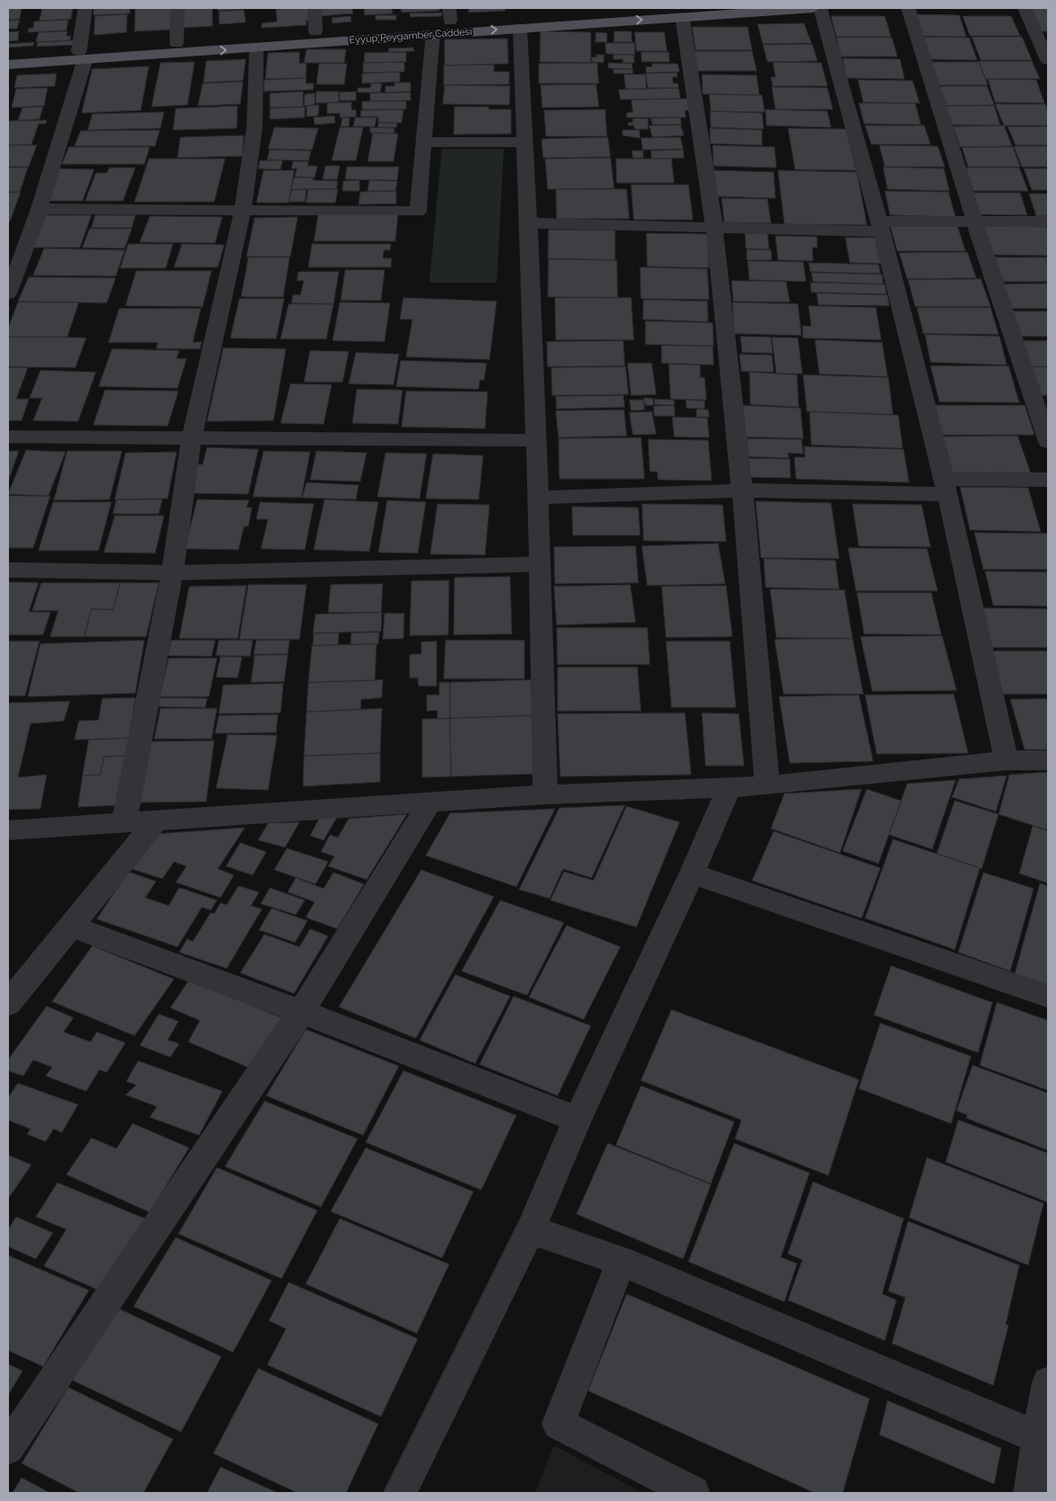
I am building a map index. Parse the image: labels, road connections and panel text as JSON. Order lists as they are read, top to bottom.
{
  "streets": {
    "main road": ["Eyyüp Peygamber Caddesi"]
  }
}
